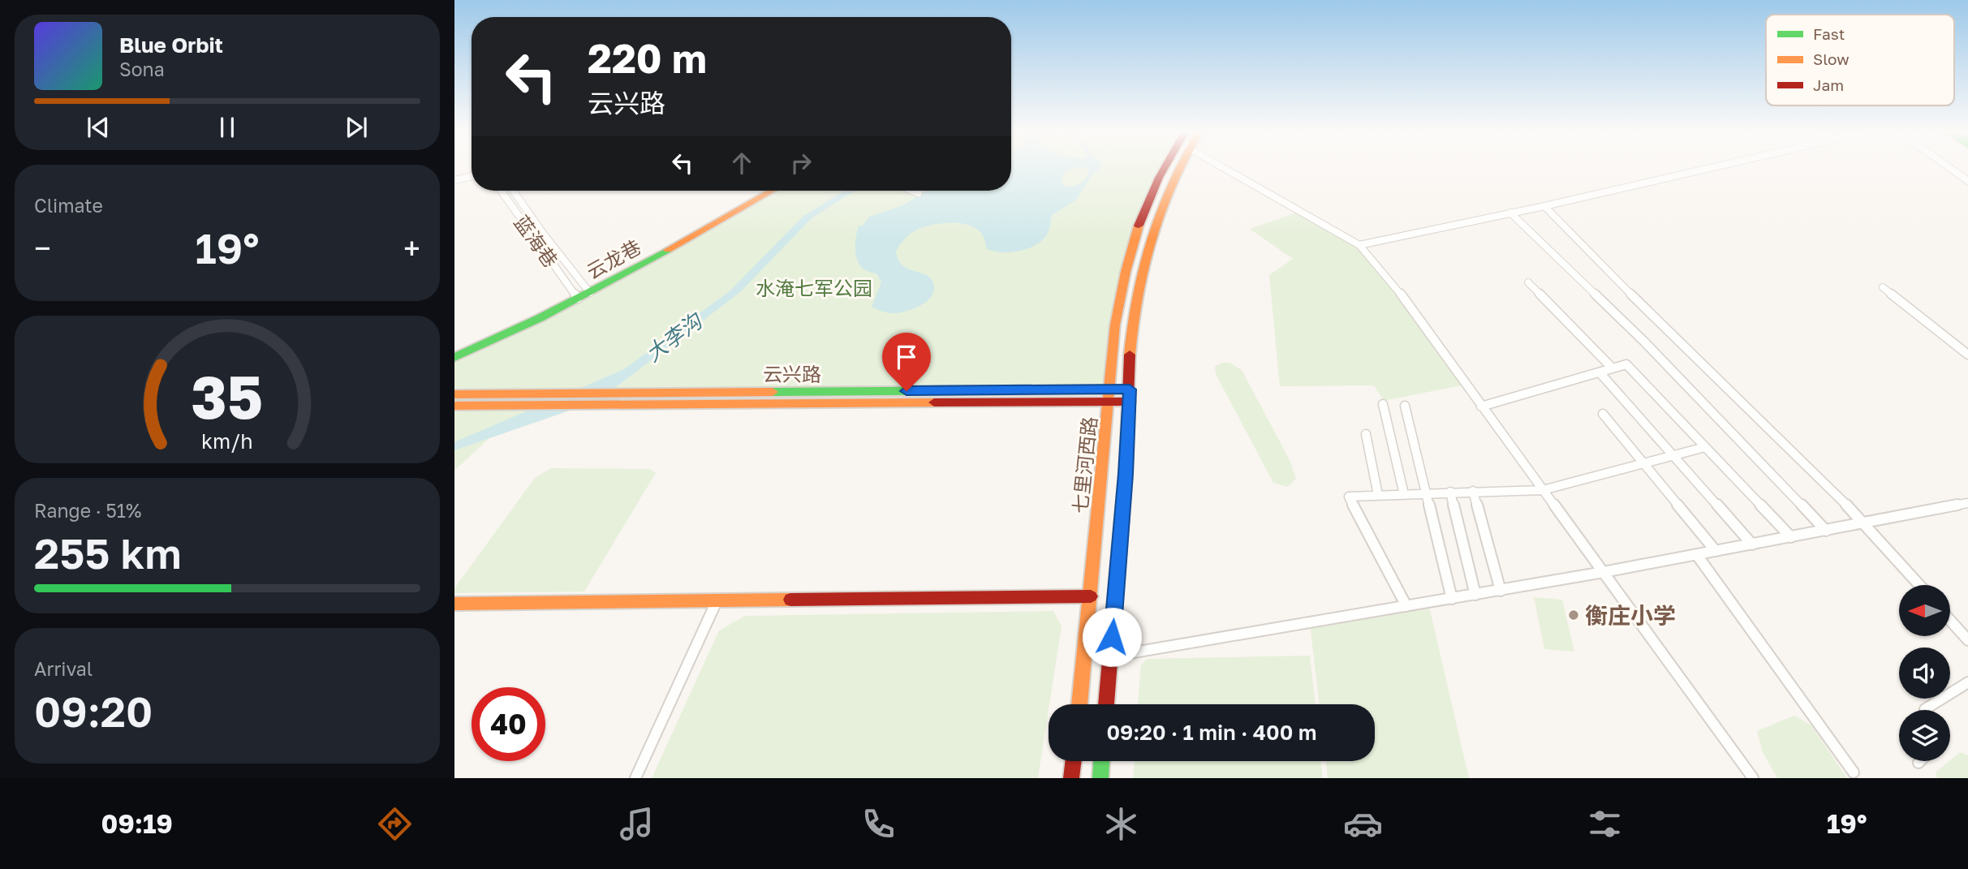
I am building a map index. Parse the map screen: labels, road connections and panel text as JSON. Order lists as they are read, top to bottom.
{
  "streets": {
    "street": [
      "蓝海巷",
      "云龙巷",
      "云兴路",
      "七里河西路"
    ]
  },
  "crossings": [
    ["蓝海巷", "云龙巷"],
    ["云兴路", "七里河西路"]
  ],
  "water": ["大李沟"],
  "parks": ["水淹七军公园"],
  "places": ["衡庄小学"],
  "legend": ["Fast", "Slow", "Jam"],
  "north": "left",
  "page": {
    "turn": ["220 m", "云兴路"],
    "song": ["Blue Orbit", "Sona"],
    "tile": [
      "Climate",
      ["Range · 51%", "255 km"],
      ["Arrival", "09:20"]
    ],
    "heat": ["−", "19°", "+"],
    "limit": "40",
    "trip": "09:20 · 1 min · 400 m",
    "tabs": ["09:19", "19°"],
    "gauge": ["35", "km/h"]
  }
}
